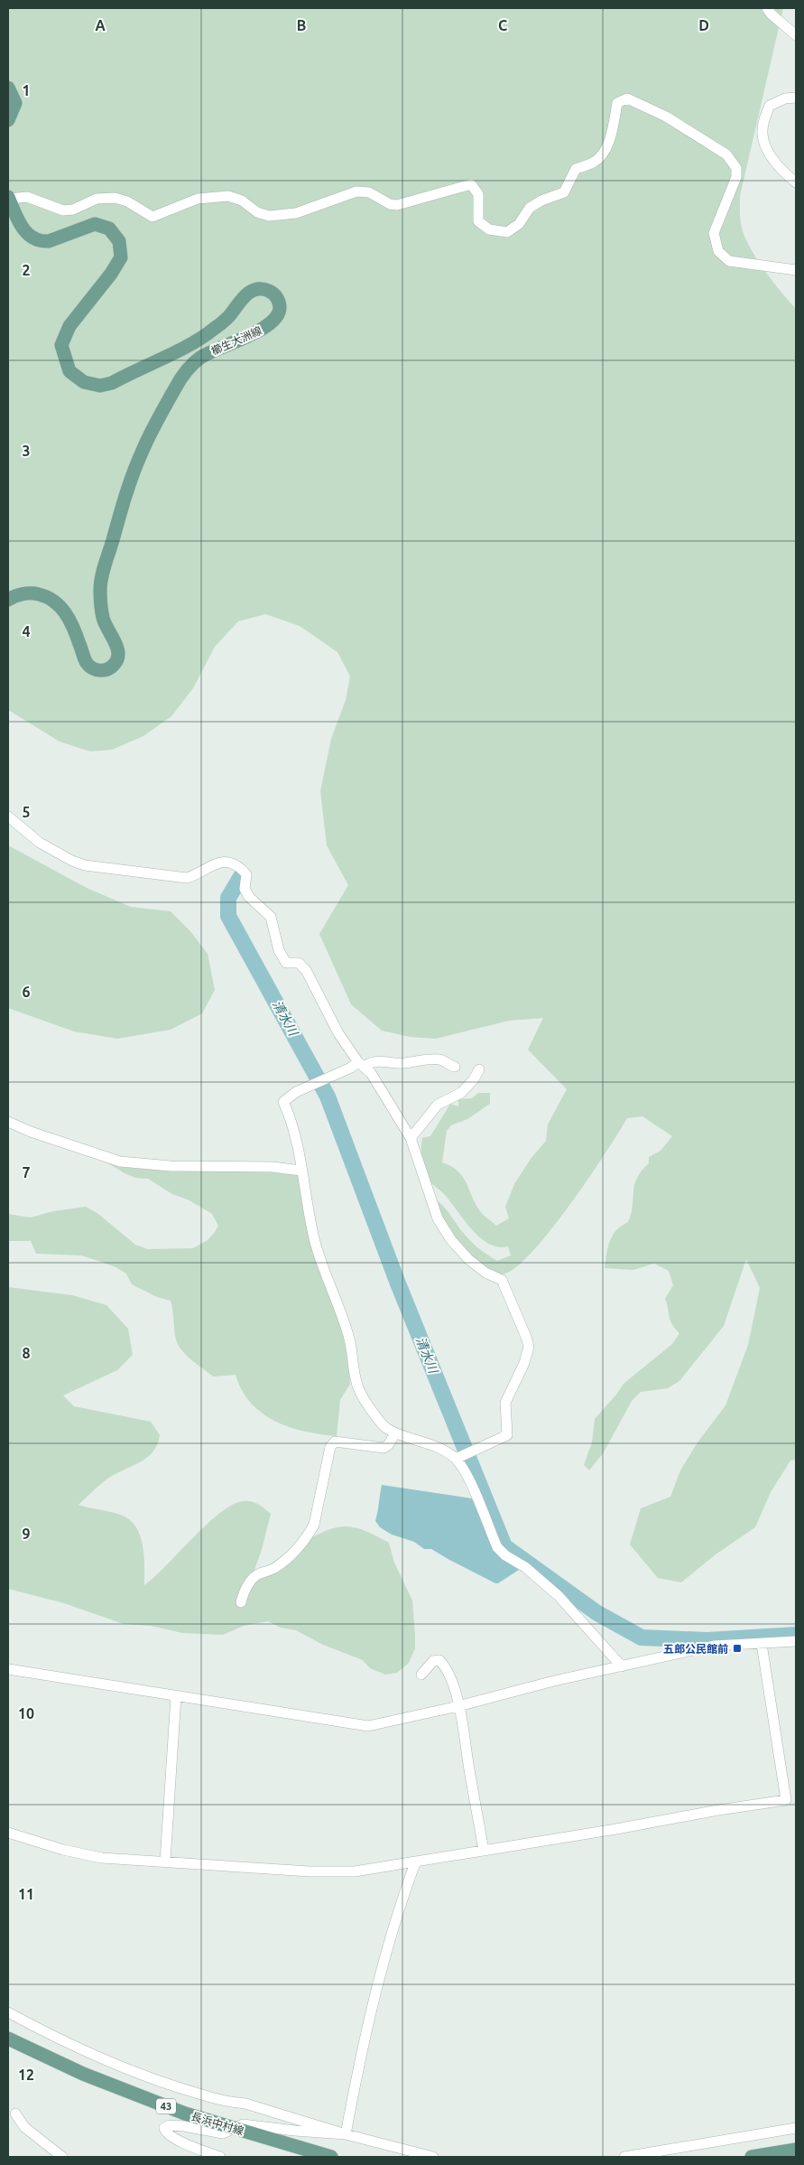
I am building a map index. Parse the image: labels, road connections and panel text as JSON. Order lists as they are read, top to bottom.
{
  "streets": {
    "main road": ["櫛生大洲線", "43", "長浜中村線"]
  },
  "water": ["清水川"],
  "places": {
    "transit": ["五郎公民館前"]
  },
  "grid": {
    "columns": [
      "A",
      "B",
      "C",
      "D"
    ],
    "rows": [
      "1",
      "2",
      "3",
      "4",
      "5",
      "6",
      "7",
      "8",
      "9",
      "10",
      "11",
      "12"
    ]
  }
}
